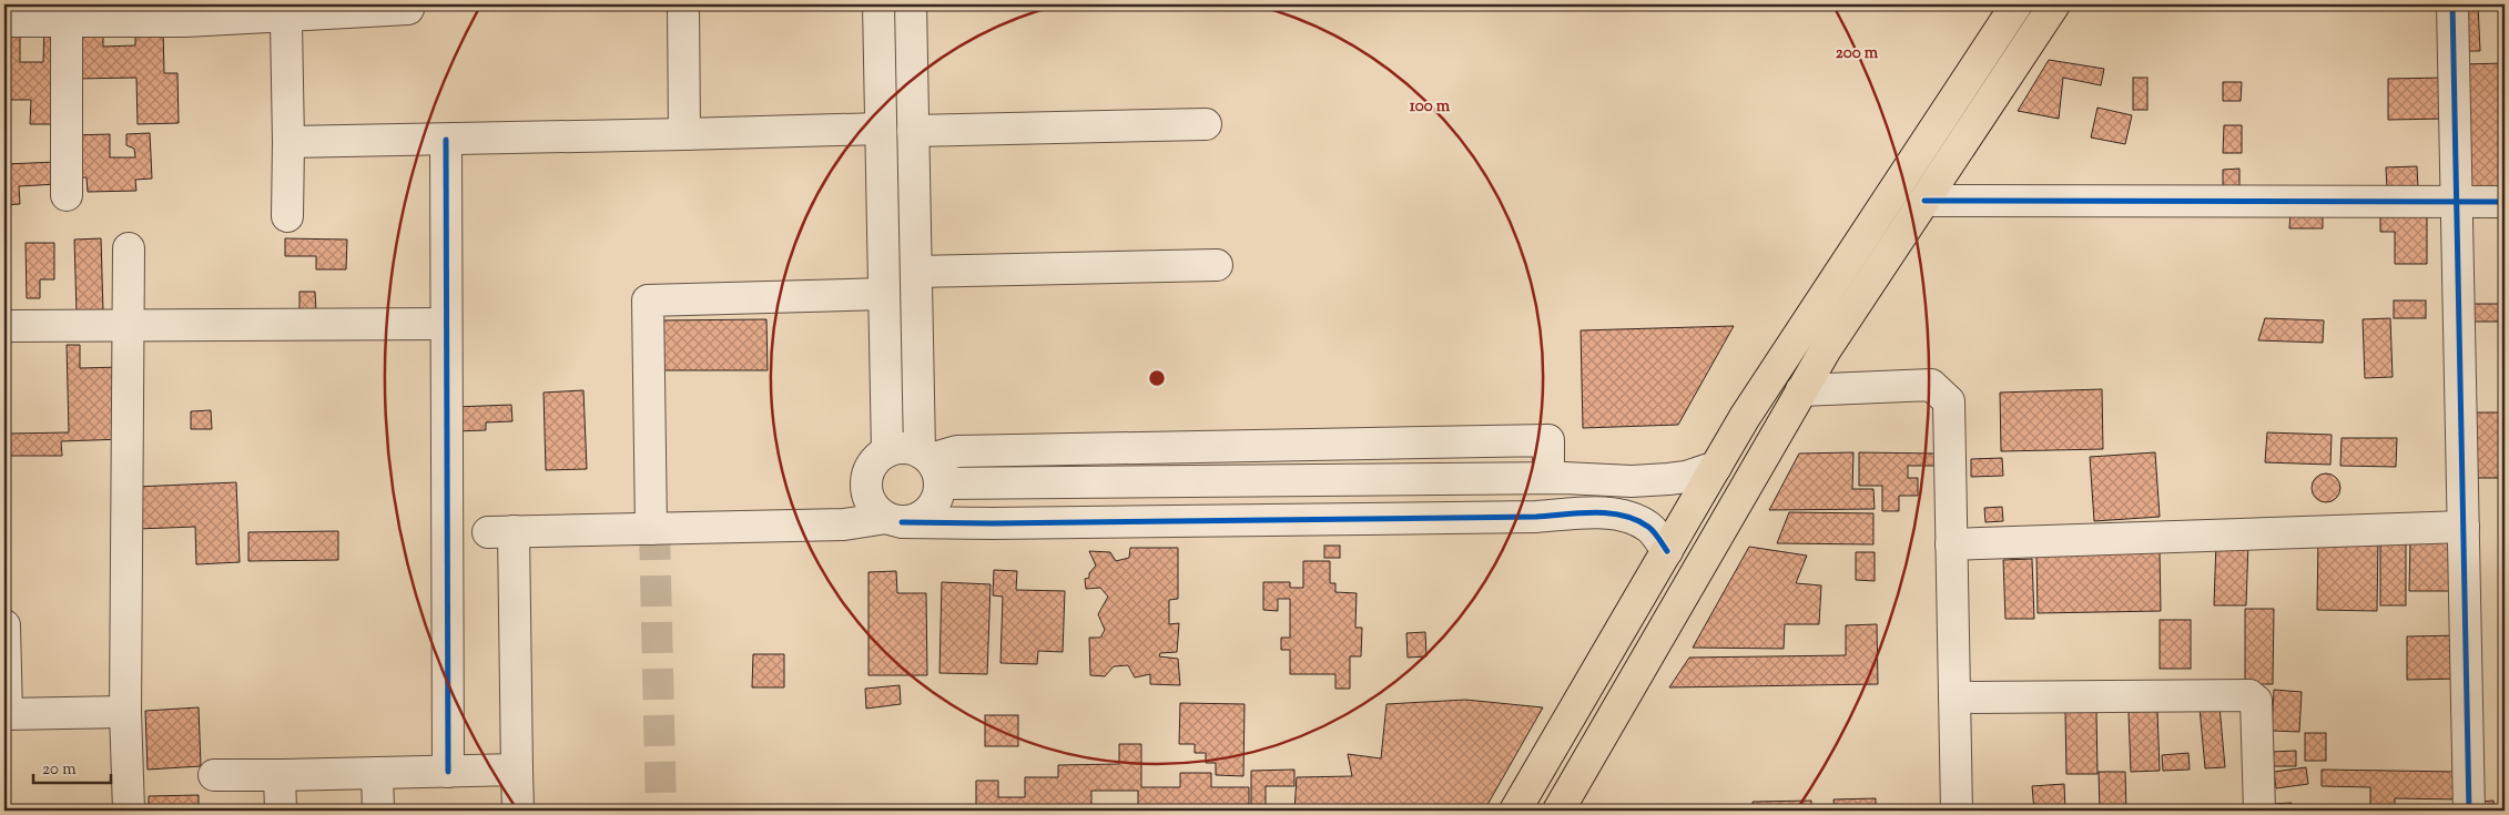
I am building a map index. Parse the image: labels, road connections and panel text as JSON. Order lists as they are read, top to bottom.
{
  "scale_bar": "20 m",
  "rings": ["200 m", "100 m"]
}
